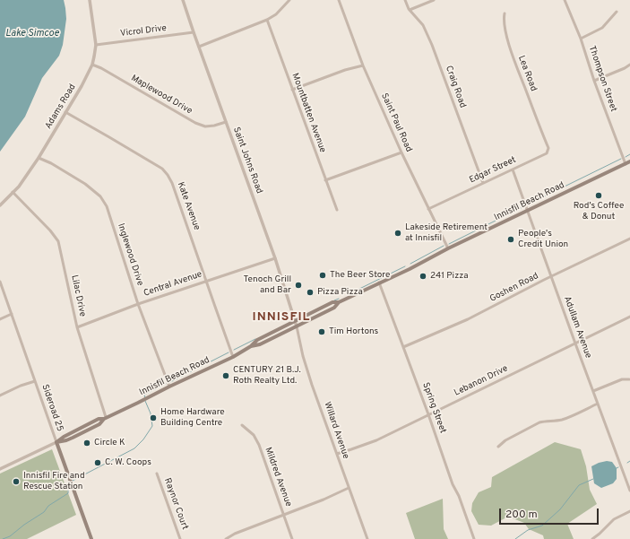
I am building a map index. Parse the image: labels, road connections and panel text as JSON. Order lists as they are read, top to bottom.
{
  "streets": {
    "main road": ["Innisfil Beach Road", "Sideroad 25"],
    "street": [
      "Vicrol Drive",
      "Lea Road",
      "Thompson Street",
      "Craig Road",
      "Maplewood Drive",
      "Adams Road",
      "Mountbatten Avenue",
      "Saint Paul Road",
      "Saint Johns Road",
      "Edgar Street",
      "Kate Avenue",
      "Inglewood Drive",
      "Central Avenue",
      "Goshen Road",
      "Lilac Drive",
      "Adullam Avenue",
      "Lebanon Drive",
      "Spring Street",
      "Willard Avenue",
      "Mildred Avenue",
      "Raynor Court"
    ]
  },
  "crossings": [
    ["Vicrol Drive", "Adams Road"],
    ["Vicrol Drive", "Saint Johns Road"],
    ["Lea Road", "Edgar Street"],
    ["Thompson Street", "Innisfil Beach Road"],
    ["Craig Road", "Edgar Street"],
    ["Maplewood Drive", "Adams Road"],
    ["Maplewood Drive", "Saint Johns Road"],
    ["Adams Road", "Kate Avenue"],
    ["Adams Road", "Inglewood Drive"],
    ["Adams Road", "Lilac Drive"],
    ["Saint Paul Road", "Edgar Street"],
    ["Saint Paul Road", "Innisfil Beach Road"],
    ["Saint Johns Road", "Innisfil Beach Road"],
    ["Saint Johns Road", "Central Avenue"],
    ["Saint Johns Road", "Willard Avenue"],
    ["Edgar Street", "Adullam Avenue"],
    ["Innisfil Beach Road", "Kate Avenue"],
    ["Innisfil Beach Road", "Inglewood Drive"],
    ["Innisfil Beach Road", "Lilac Drive"],
    ["Innisfil Beach Road", "Adullam Avenue"],
    ["Innisfil Beach Road", "Sideroad 25"],
    ["Innisfil Beach Road", "Spring Street"],
    ["Innisfil Beach Road", "Willard Avenue"],
    ["Kate Avenue", "Central Avenue"],
    ["Inglewood Drive", "Central Avenue"],
    ["Central Avenue", "Lilac Drive"],
    ["Goshen Road", "Adullam Avenue"],
    ["Goshen Road", "Spring Street"],
    ["Adullam Avenue", "Lebanon Drive"],
    ["Lebanon Drive", "Spring Street"],
    ["Lebanon Drive", "Willard Avenue"]
  ],
  "districts": ["INNISFIL"],
  "water": ["Lake Simcoe"],
  "places": [
    "Rod's Coffee & Donut",
    "Lakeside Retirement at Innisfil",
    "People's Credit Union",
    "The Beer Store",
    "241 Pizza",
    "Tenoch Grill and Bar",
    "Pizza Pizza",
    "Tim Hortons",
    "CENTURY 21 B.J. Roth Realty Ltd.",
    "Home Hardware Building Centre",
    "Circle K",
    "C. W. Coops",
    "Innisfil Fire and Rescue Station"
  ],
  "scale_bar": "200 m"
}
